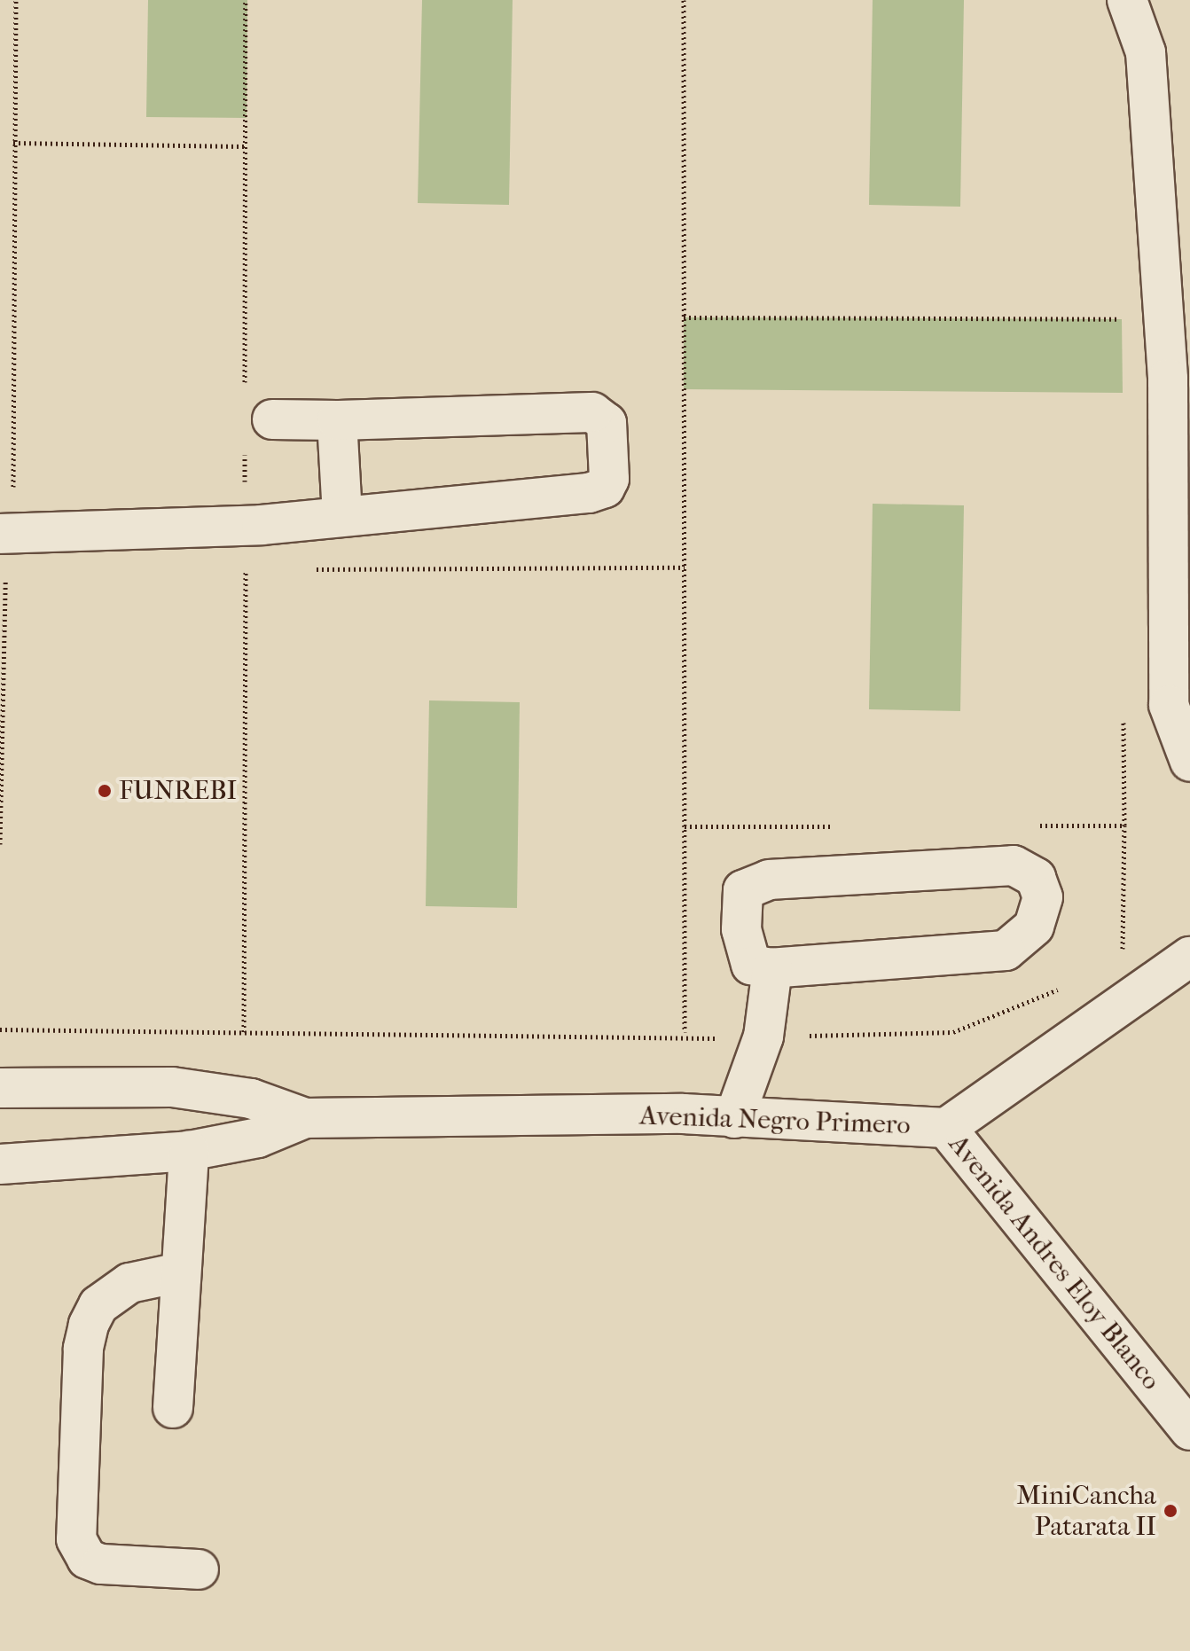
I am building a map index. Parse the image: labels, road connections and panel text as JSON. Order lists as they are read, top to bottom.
{
  "streets": {
    "street": ["Avenida Negro Primero", "Avenida Andres Eloy Blanco"]
  },
  "crossings": [
    ["Avenida Negro Primero", "Avenida Andres Eloy Blanco"]
  ],
  "places": ["FUNREBI", "MiniCancha Patarata II"]
}
